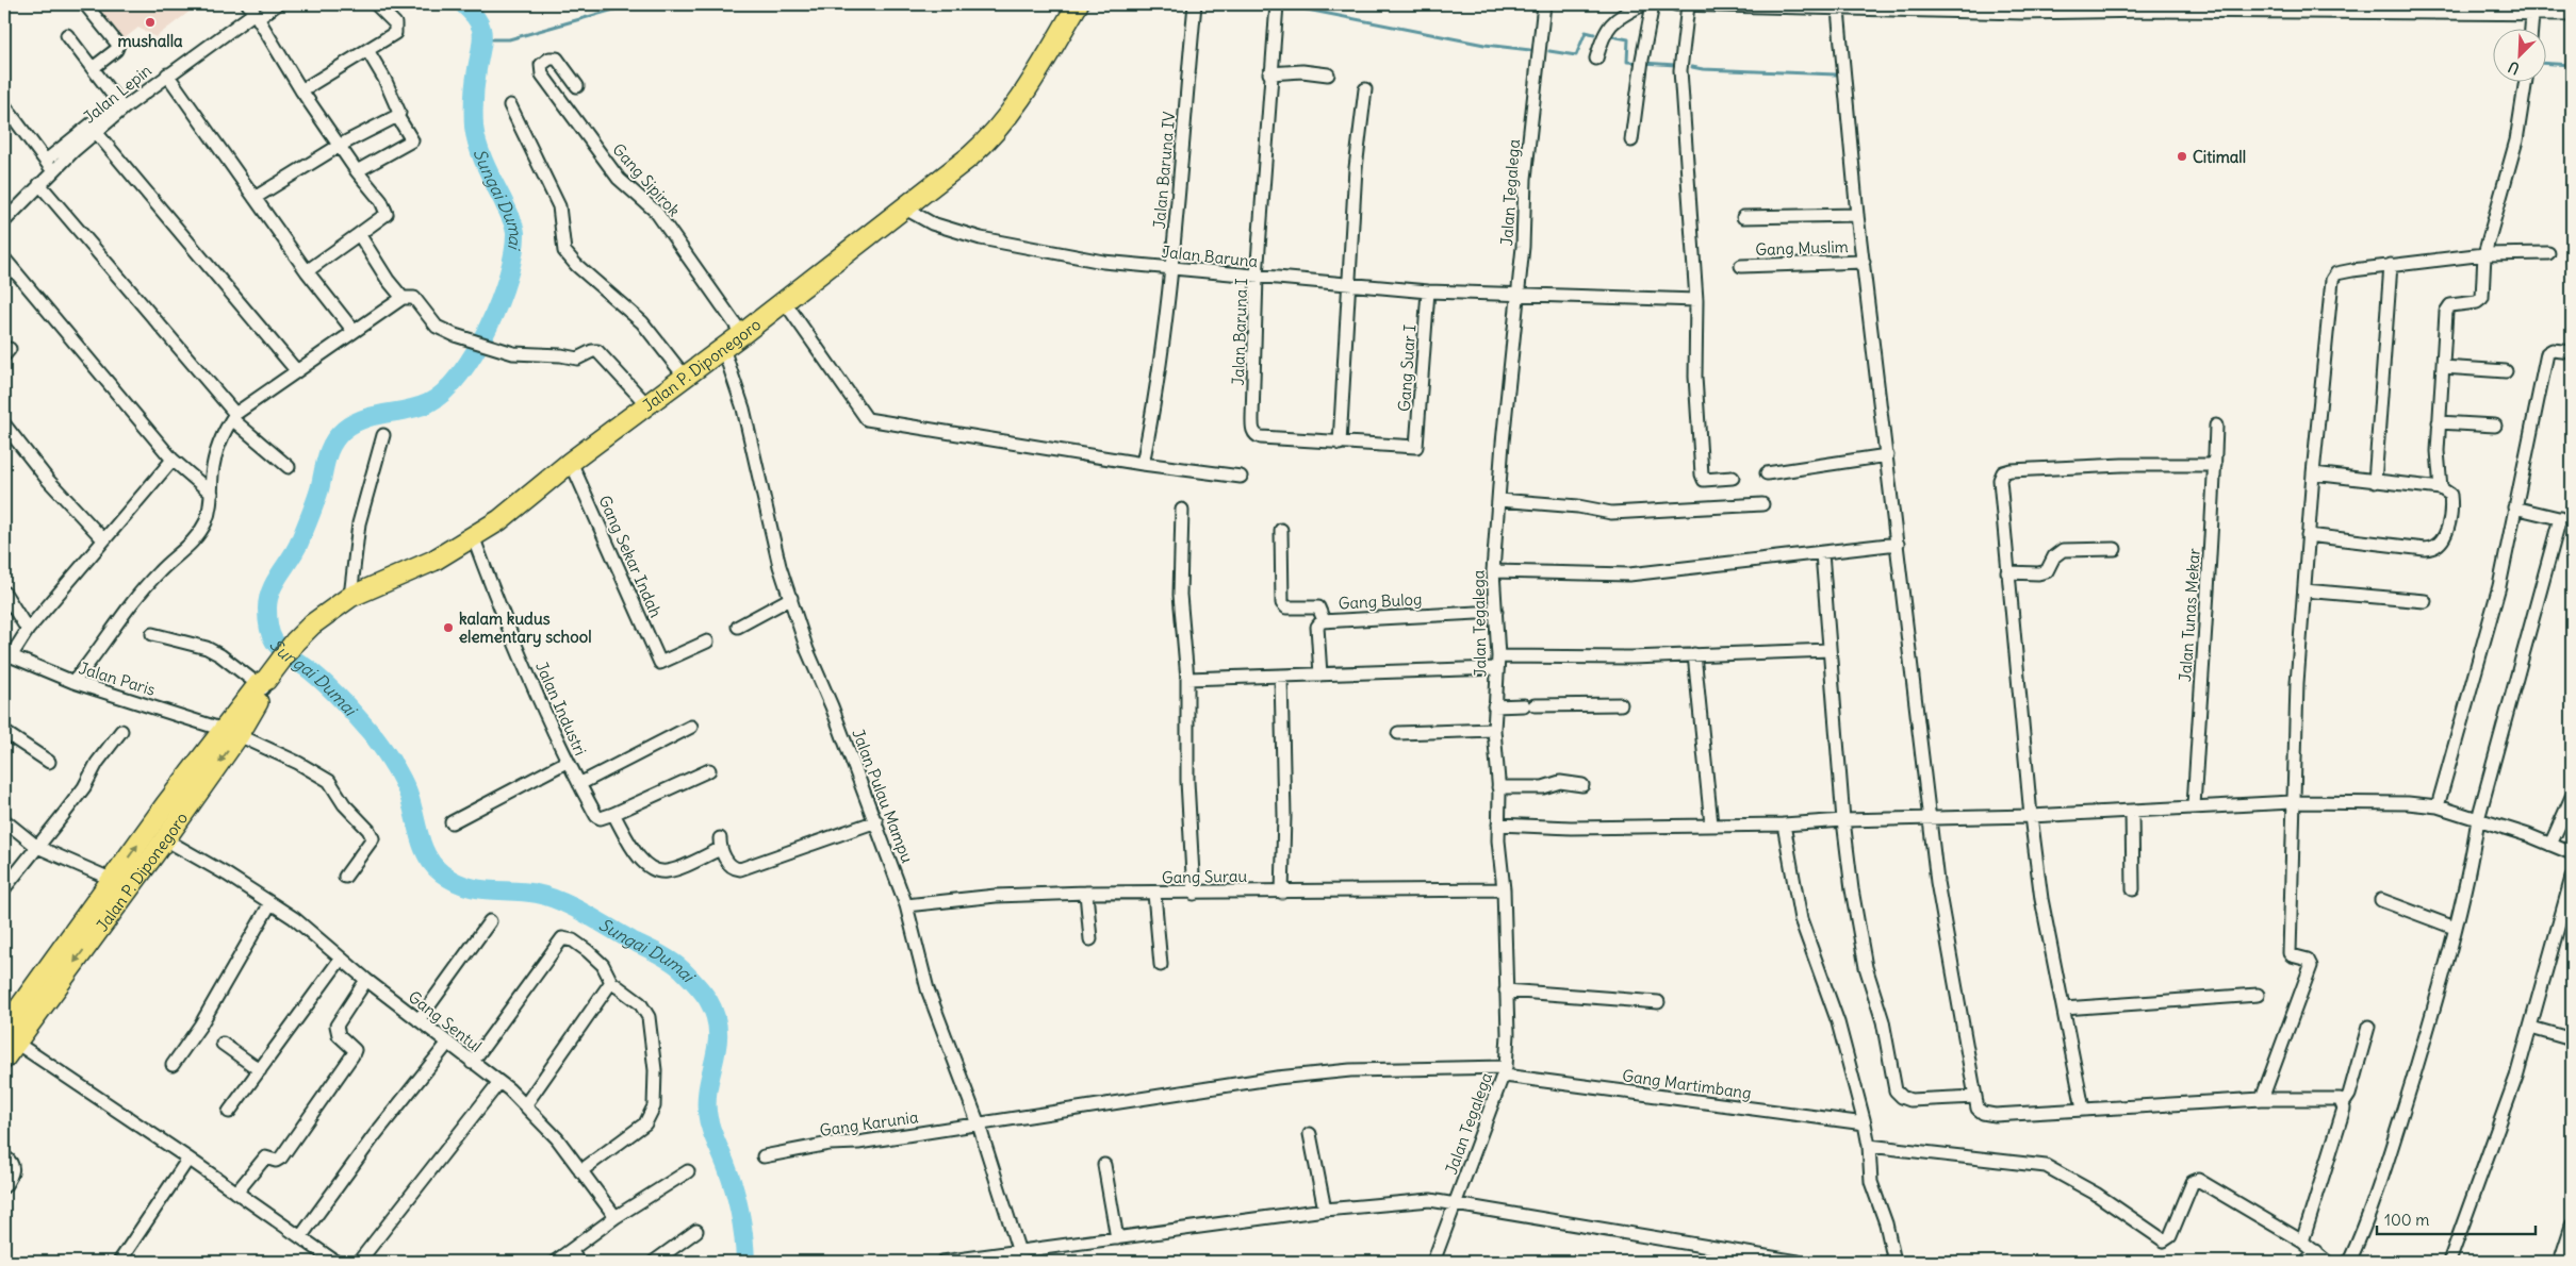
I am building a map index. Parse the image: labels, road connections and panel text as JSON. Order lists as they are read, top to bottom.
{
  "streets": {
    "main road": ["Jalan P. Diponegoro"],
    "street": [
      "Jalan Lepin",
      "Jalan Baruna IV",
      "Gang Sipirok",
      "Jalan Tegalega",
      "Gang Muslim",
      "Jalan Baruna",
      "Jalan Baruna I",
      "Gang Suar I",
      "Gang Sekar Indah",
      "Gang Bulog",
      "Jalan Tunas Mekar",
      "Jalan Paris",
      "Jalan Industri",
      "Jalan Pulau Mampu",
      "Gang Surau",
      "Gang Sentul",
      "Gang Martimbang",
      "Gang Karunia"
    ]
  },
  "crossings": [
    ["Jalan Baruna IV", "Jalan Baruna"],
    ["Gang Sipirok", "Jalan P. Diponegoro"],
    ["Jalan Tegalega", "Jalan Baruna"],
    ["Jalan Tegalega", "Gang Bulog"],
    ["Jalan Tegalega", "Gang Surau"],
    ["Jalan Tegalega", "Gang Martimbang"],
    ["Jalan Baruna", "Jalan Baruna I"],
    ["Jalan Baruna", "Jalan P. Diponegoro"],
    ["Jalan Baruna", "Gang Suar I"],
    ["Jalan Baruna I", "Gang Suar I"],
    ["Jalan P. Diponegoro", "Gang Sekar Indah"],
    ["Jalan P. Diponegoro", "Jalan Paris"],
    ["Jalan P. Diponegoro", "Jalan Industri"],
    ["Jalan P. Diponegoro", "Jalan Pulau Mampu"],
    ["Jalan P. Diponegoro", "Gang Sentul"],
    ["Jalan Pulau Mampu", "Gang Surau"],
    ["Jalan Pulau Mampu", "Gang Martimbang"],
    ["Jalan Pulau Mampu", "Gang Karunia"],
    ["Gang Martimbang", "Gang Karunia"]
  ],
  "water": ["Sungai Dumai"],
  "places": ["mushalla", "Citimall", "kalam kudus elementary school"],
  "scale_bar": "100 m",
  "north": "bottom left"
}
